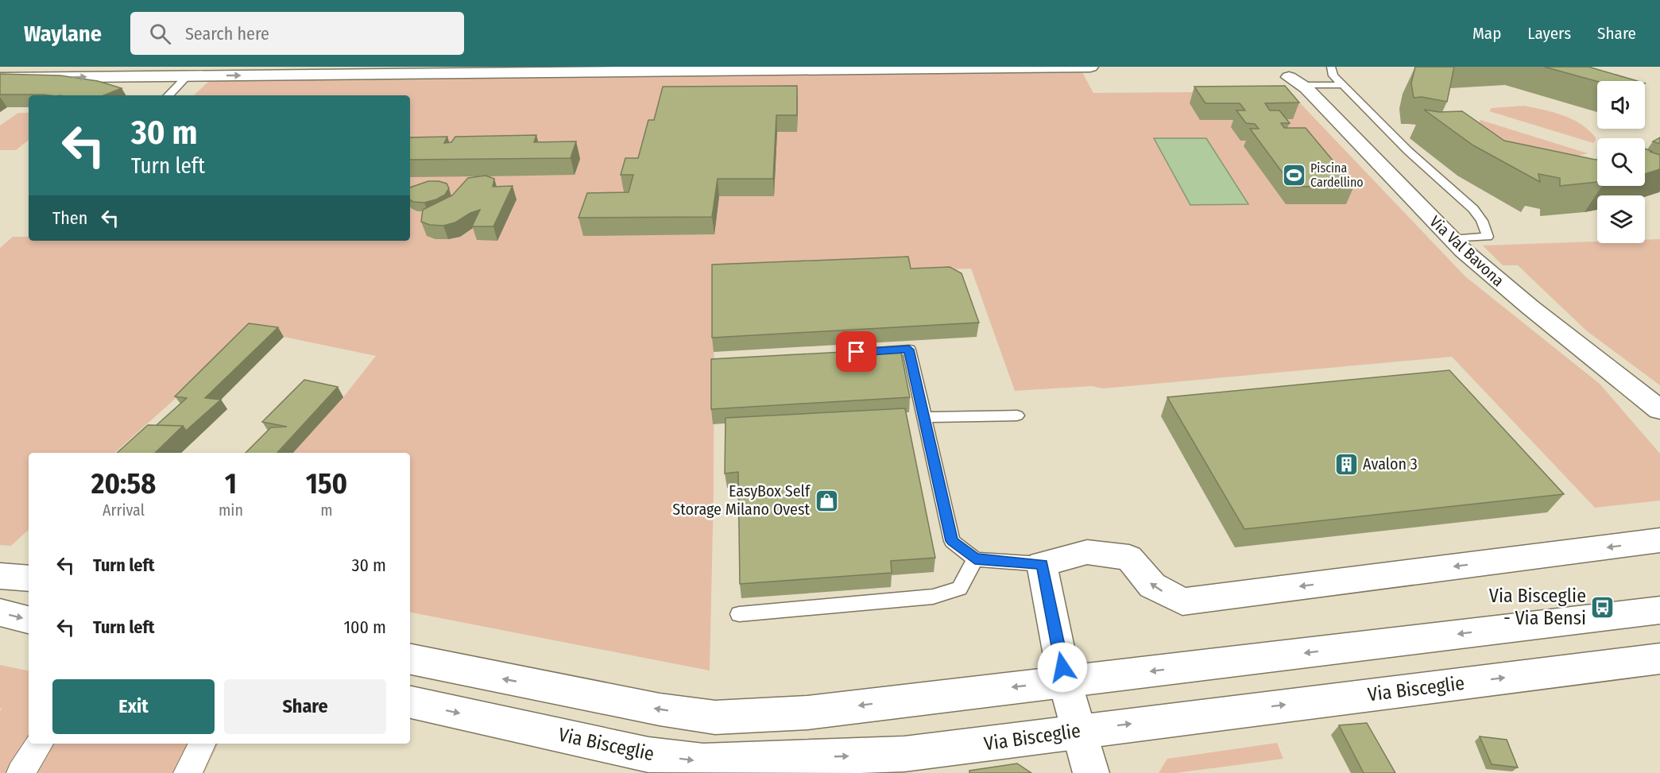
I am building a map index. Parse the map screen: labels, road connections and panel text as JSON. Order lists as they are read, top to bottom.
{
  "streets": {
    "street": ["Via Val Bavona", "Via Bisceglie"]
  },
  "places": {
    "sports": ["Piscina Cardellino"],
    "building": ["Avalon 3"],
    "shop": ["EasyBox Self Storage Milano Ovest"],
    "bus stop": ["Via Bisceglie - Via Bensi"]
  },
  "page": {
    "header": "Waylane",
    "search": "Search here",
    "nav": ["Map", "Layers", "Share"],
    "turn": ["30 m", "Turn left"],
    "then": "Then",
    "eta": [
      "20:58",
      "Arrival",
      "1",
      "min",
      "150",
      "m"
    ],
    "list": [
      {
        "name": "Turn left",
        "value": "30 m"
      },
      {
        "name": "Turn left",
        "value": "100 m"
      }
    ],
    "buttons": ["Exit", "Share"]
  }
}
